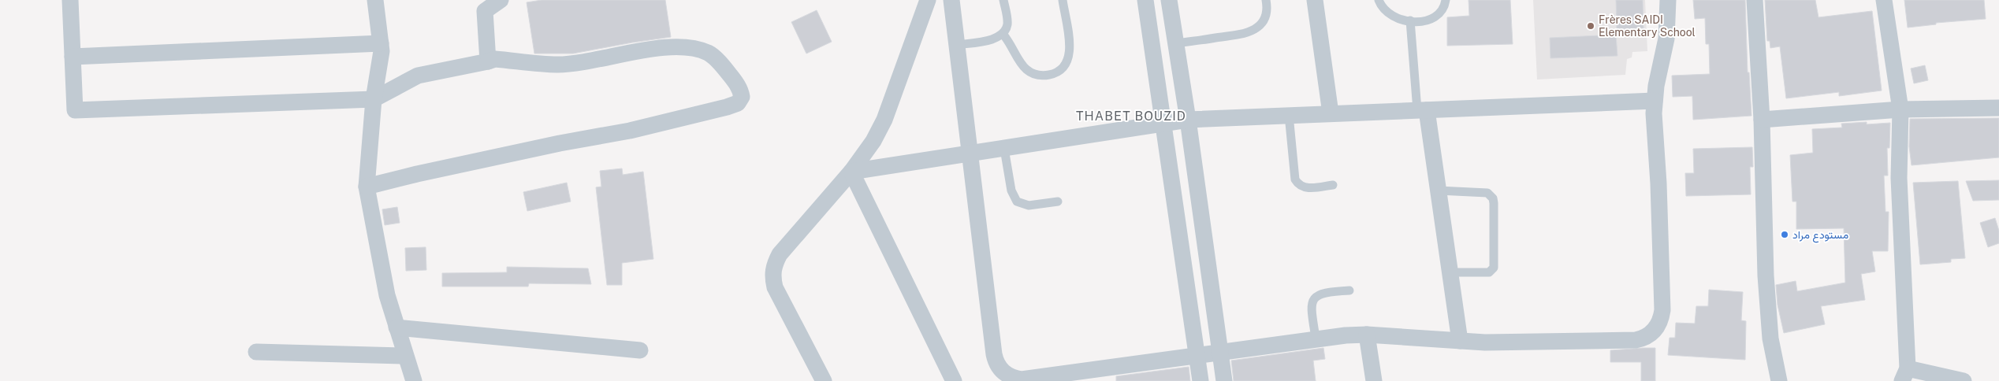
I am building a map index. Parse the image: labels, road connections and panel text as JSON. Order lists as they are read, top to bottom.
{
  "districts": ["THABET BOUZID"],
  "places": ["Frères SAIDI Elementary School", "مستودع مراد"]
}
